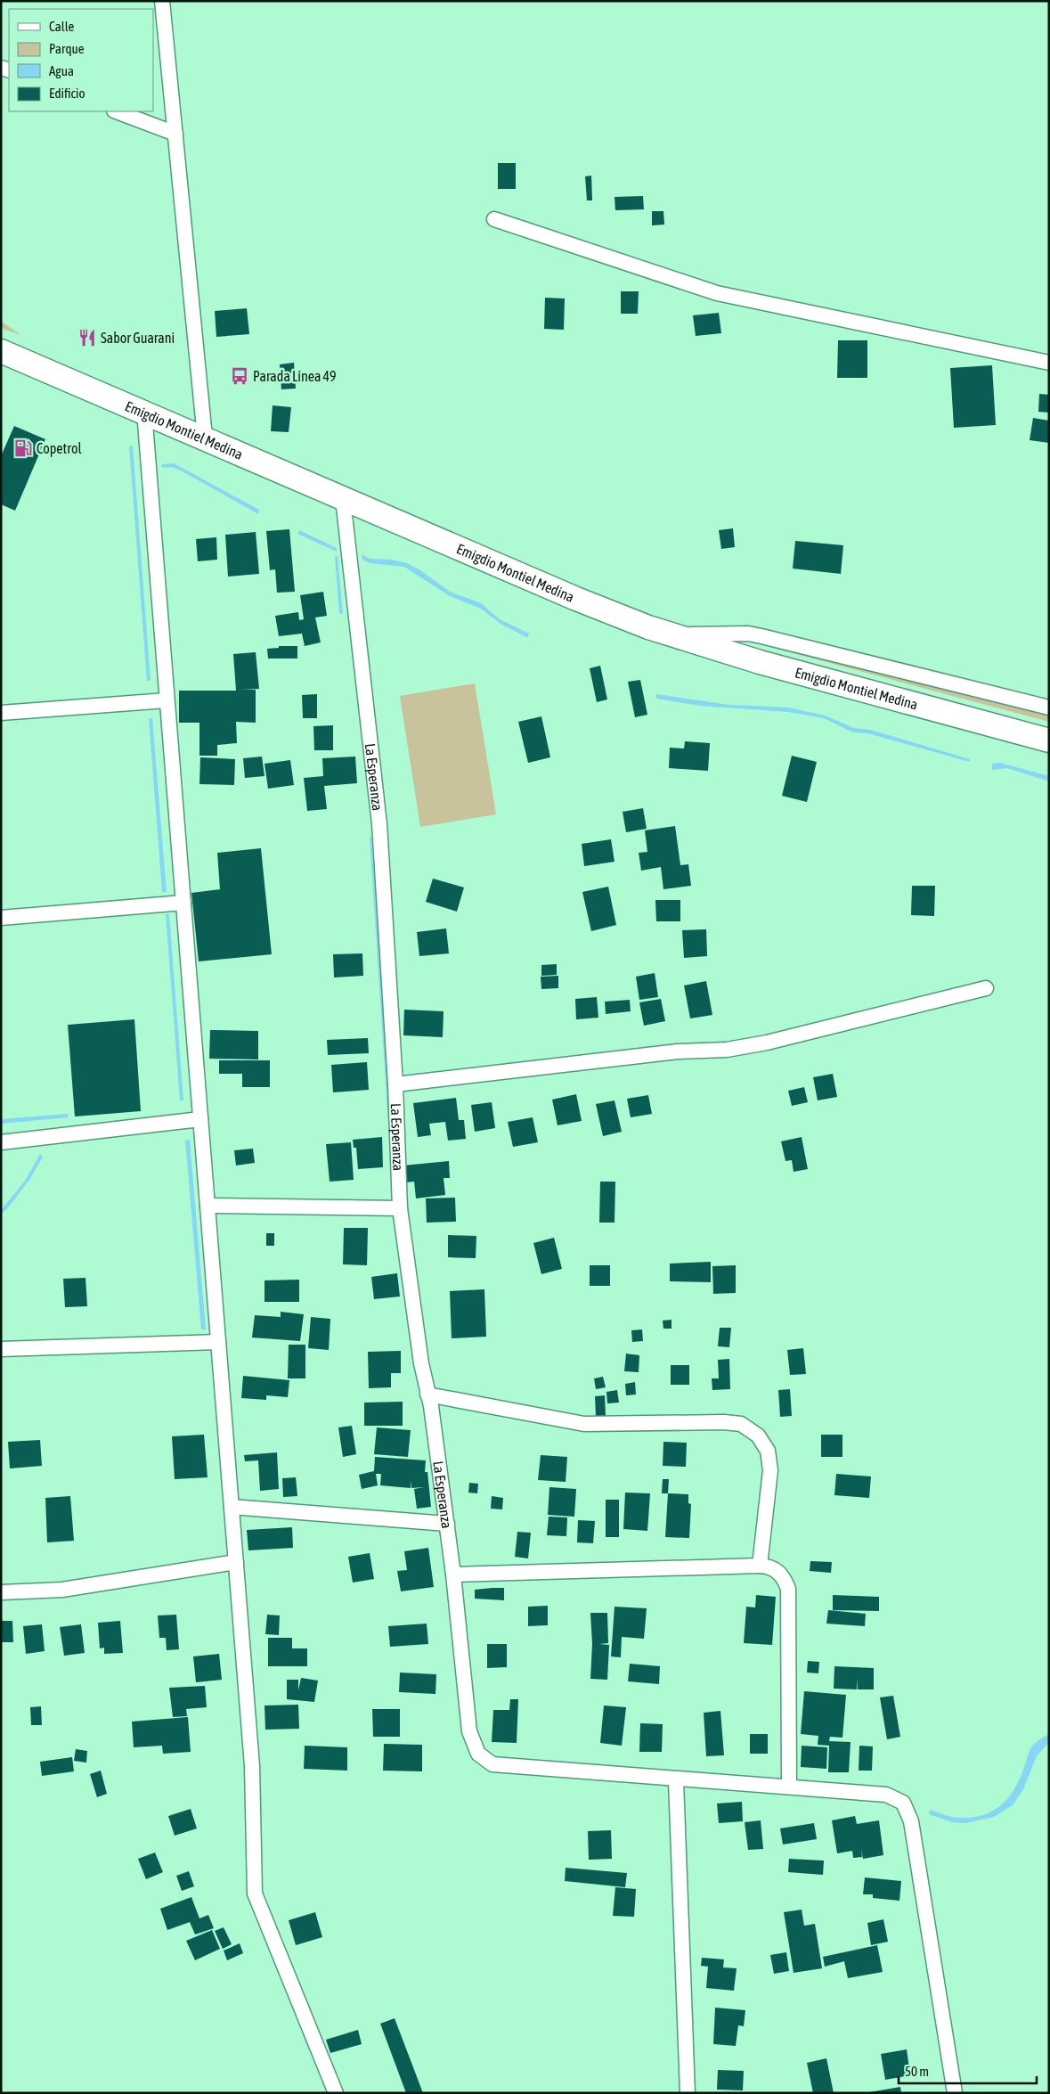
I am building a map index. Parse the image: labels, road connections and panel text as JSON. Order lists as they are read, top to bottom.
{
  "streets": {
    "main road": ["Emigdio Montiel Medina"],
    "street": ["La Esperanza"]
  },
  "crossings": [
    ["Emigdio Montiel Medina", "La Esperanza"]
  ],
  "places": {
    "restaurant": ["Sabor Guarani"],
    "bus stop": ["Parada Línea 49"],
    "fuel station": ["Copetrol"]
  },
  "legend": [
    "Calle",
    "Parque",
    "Agua",
    "Edificio"
  ],
  "scale_bar": "50 m"
}
